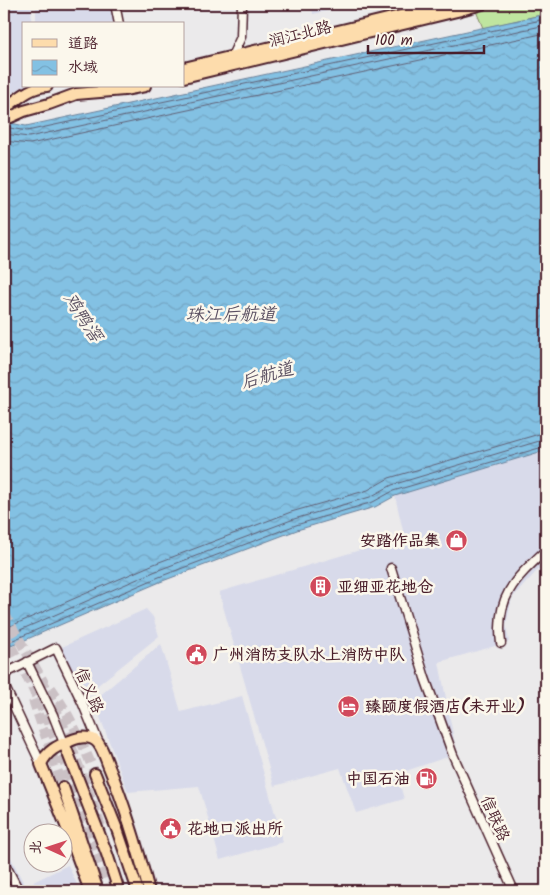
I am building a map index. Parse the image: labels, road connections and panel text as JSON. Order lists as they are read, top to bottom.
{
  "streets": {
    "main road": ["润江北路"],
    "street": ["信义路", "信联路"]
  },
  "water": ["珠江后航道", "鸡鸭滘", "后航道"],
  "places": {
    "shop": ["安踏作品集"],
    "building": ["亚细亚花地仓"],
    "public building": ["广州消防支队水上消防中队", "花地口派出所"],
    "hotel": ["臻颐度假酒店(未开业)"],
    "fuel station": ["中国石油"]
  },
  "legend": ["道路", "水域"],
  "scale_bar": "100 m",
  "north": "left"
}
